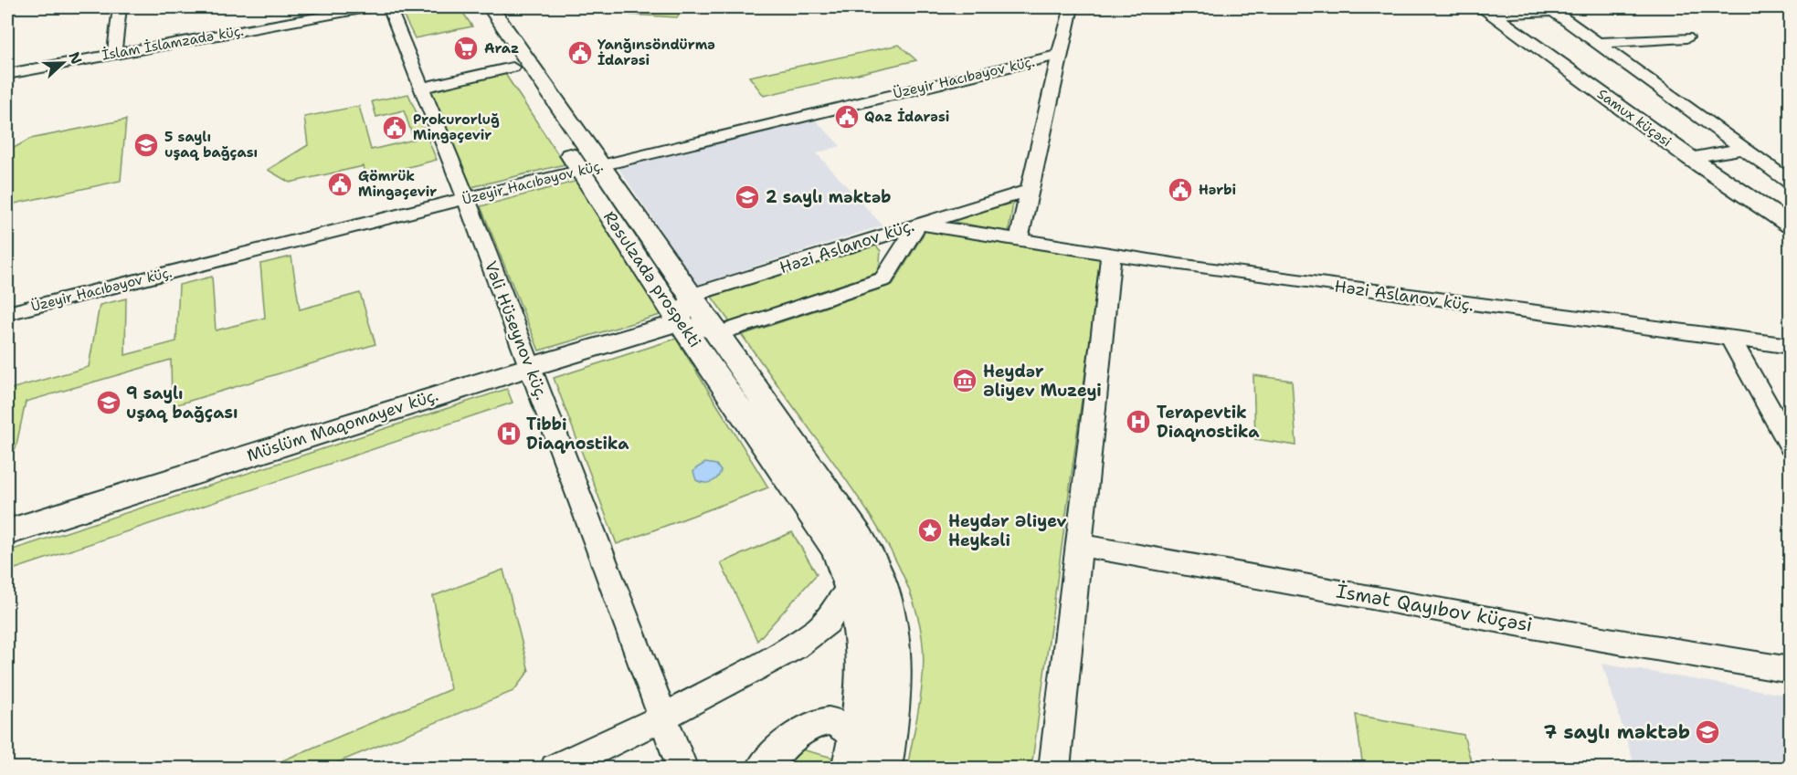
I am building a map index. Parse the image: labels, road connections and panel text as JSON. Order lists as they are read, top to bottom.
{
  "streets": {
    "main road": ["Samux küçəsi", "Rəsulzadə prospekti", "Müslüm Maqomayev küç."],
    "street": [
      "İslam İslamzadə küç.",
      "Üzeyir Hacıbəyov küç.",
      "Həzi Aslanov küç.",
      "Vəli Hüseynov küç.",
      "İsmət Qayıbov küçəsi"
    ]
  },
  "crossings": [
    ["Üzeyir Hacıbəyov küç.", "Rəsulzadə prospekti"],
    ["Üzeyir Hacıbəyov küç.", "Vəli Hüseynov küç."],
    ["Həzi Aslanov küç.", "Rəsulzadə prospekti"],
    ["Rəsulzadə prospekti", "Müslüm Maqomayev küç."],
    ["Vəli Hüseynov küç.", "Müslüm Maqomayev küç."]
  ],
  "places": {
    "supermarket": ["Araz"],
    "public building": [
      "Yanğınsöndürmə İdarəsi",
      "Qaz İdarəsi",
      "Prokurorluğ Mingəçevir",
      "Gömrük Mingəçevir",
      "Hərbi"
    ],
    "school or university": [
      "5 saylı uşaq bağçası",
      "2 saylı məktəb",
      "9 saylı uşaq bağçası",
      "7 saylı məktəb"
    ],
    "museum": ["Heydər Əliyev Muzeyi"],
    "hospital": ["Terapevtik Diaqnostika", "Tibbi Diaqnostika"],
    "place": ["Heydər Əliyev Heykəli"]
  },
  "north": "right"
}
